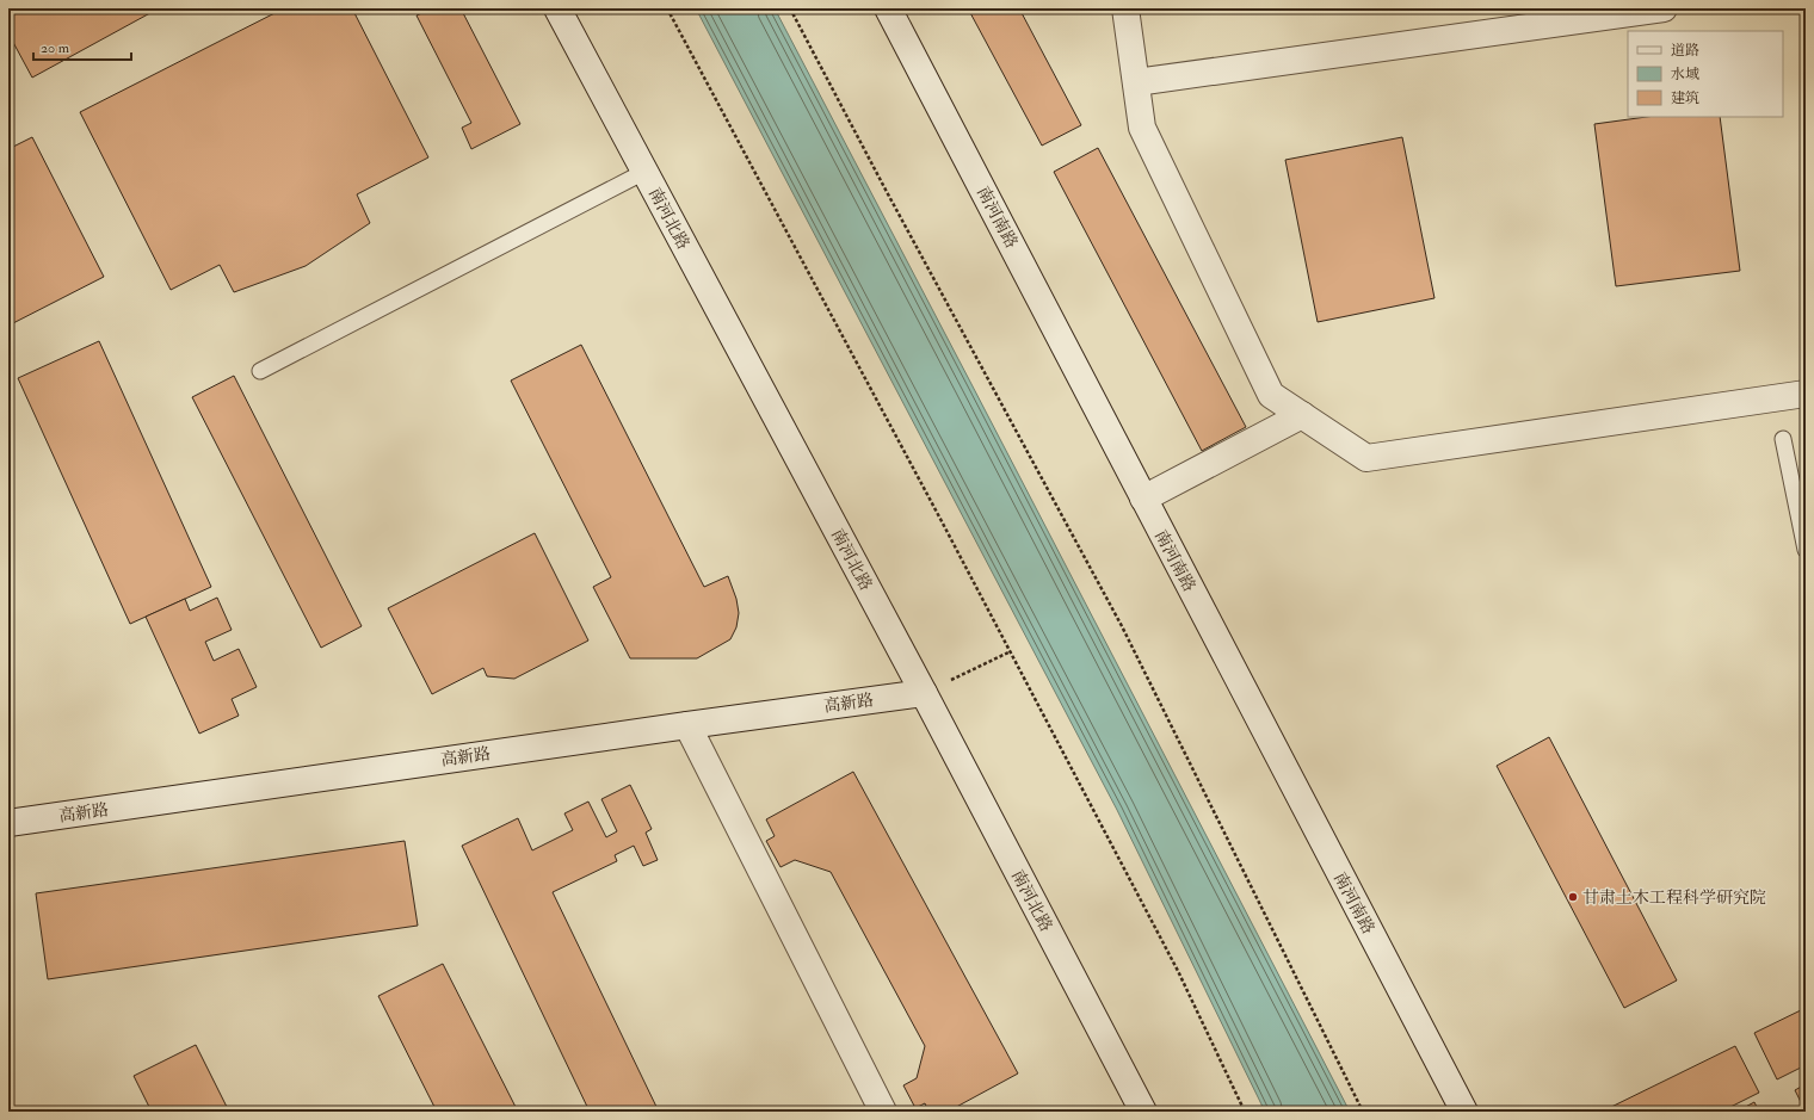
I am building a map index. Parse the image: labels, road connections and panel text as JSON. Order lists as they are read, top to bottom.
{
  "streets": {
    "street": ["南河南路", "南河北路", "高新路"]
  },
  "crossings": [
    ["南河北路", "高新路"]
  ],
  "places": ["甘肃土木工程科学研究院"],
  "legend": ["道路", "水域", "建筑"],
  "scale_bar": "20 m"
}
